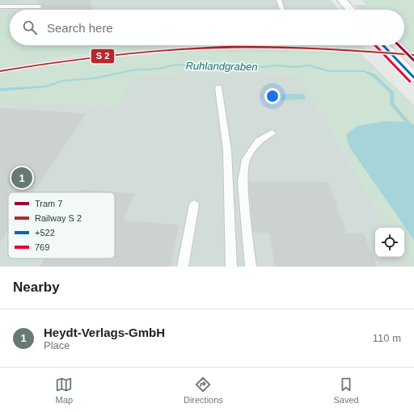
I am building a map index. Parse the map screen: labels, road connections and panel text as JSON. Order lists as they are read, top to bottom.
{
  "water": ["Ruhlandgraben"],
  "lines": ["tram line 7", "transit line +522", "transit line 769"],
  "legend": [
    "Tram 7",
    "Railway S 2",
    "+522",
    "769"
  ],
  "page": {
    "search": "Search here",
    "pins": "1",
    "heading": "Nearby",
    "list": [
      {
        "mark": "1",
        "name": "Heydt-Verlags-GmbH",
        "note": "Place",
        "value": "110 m"
      }
    ],
    "nav": ["Map", "Directions", "Saved"]
  }
}
